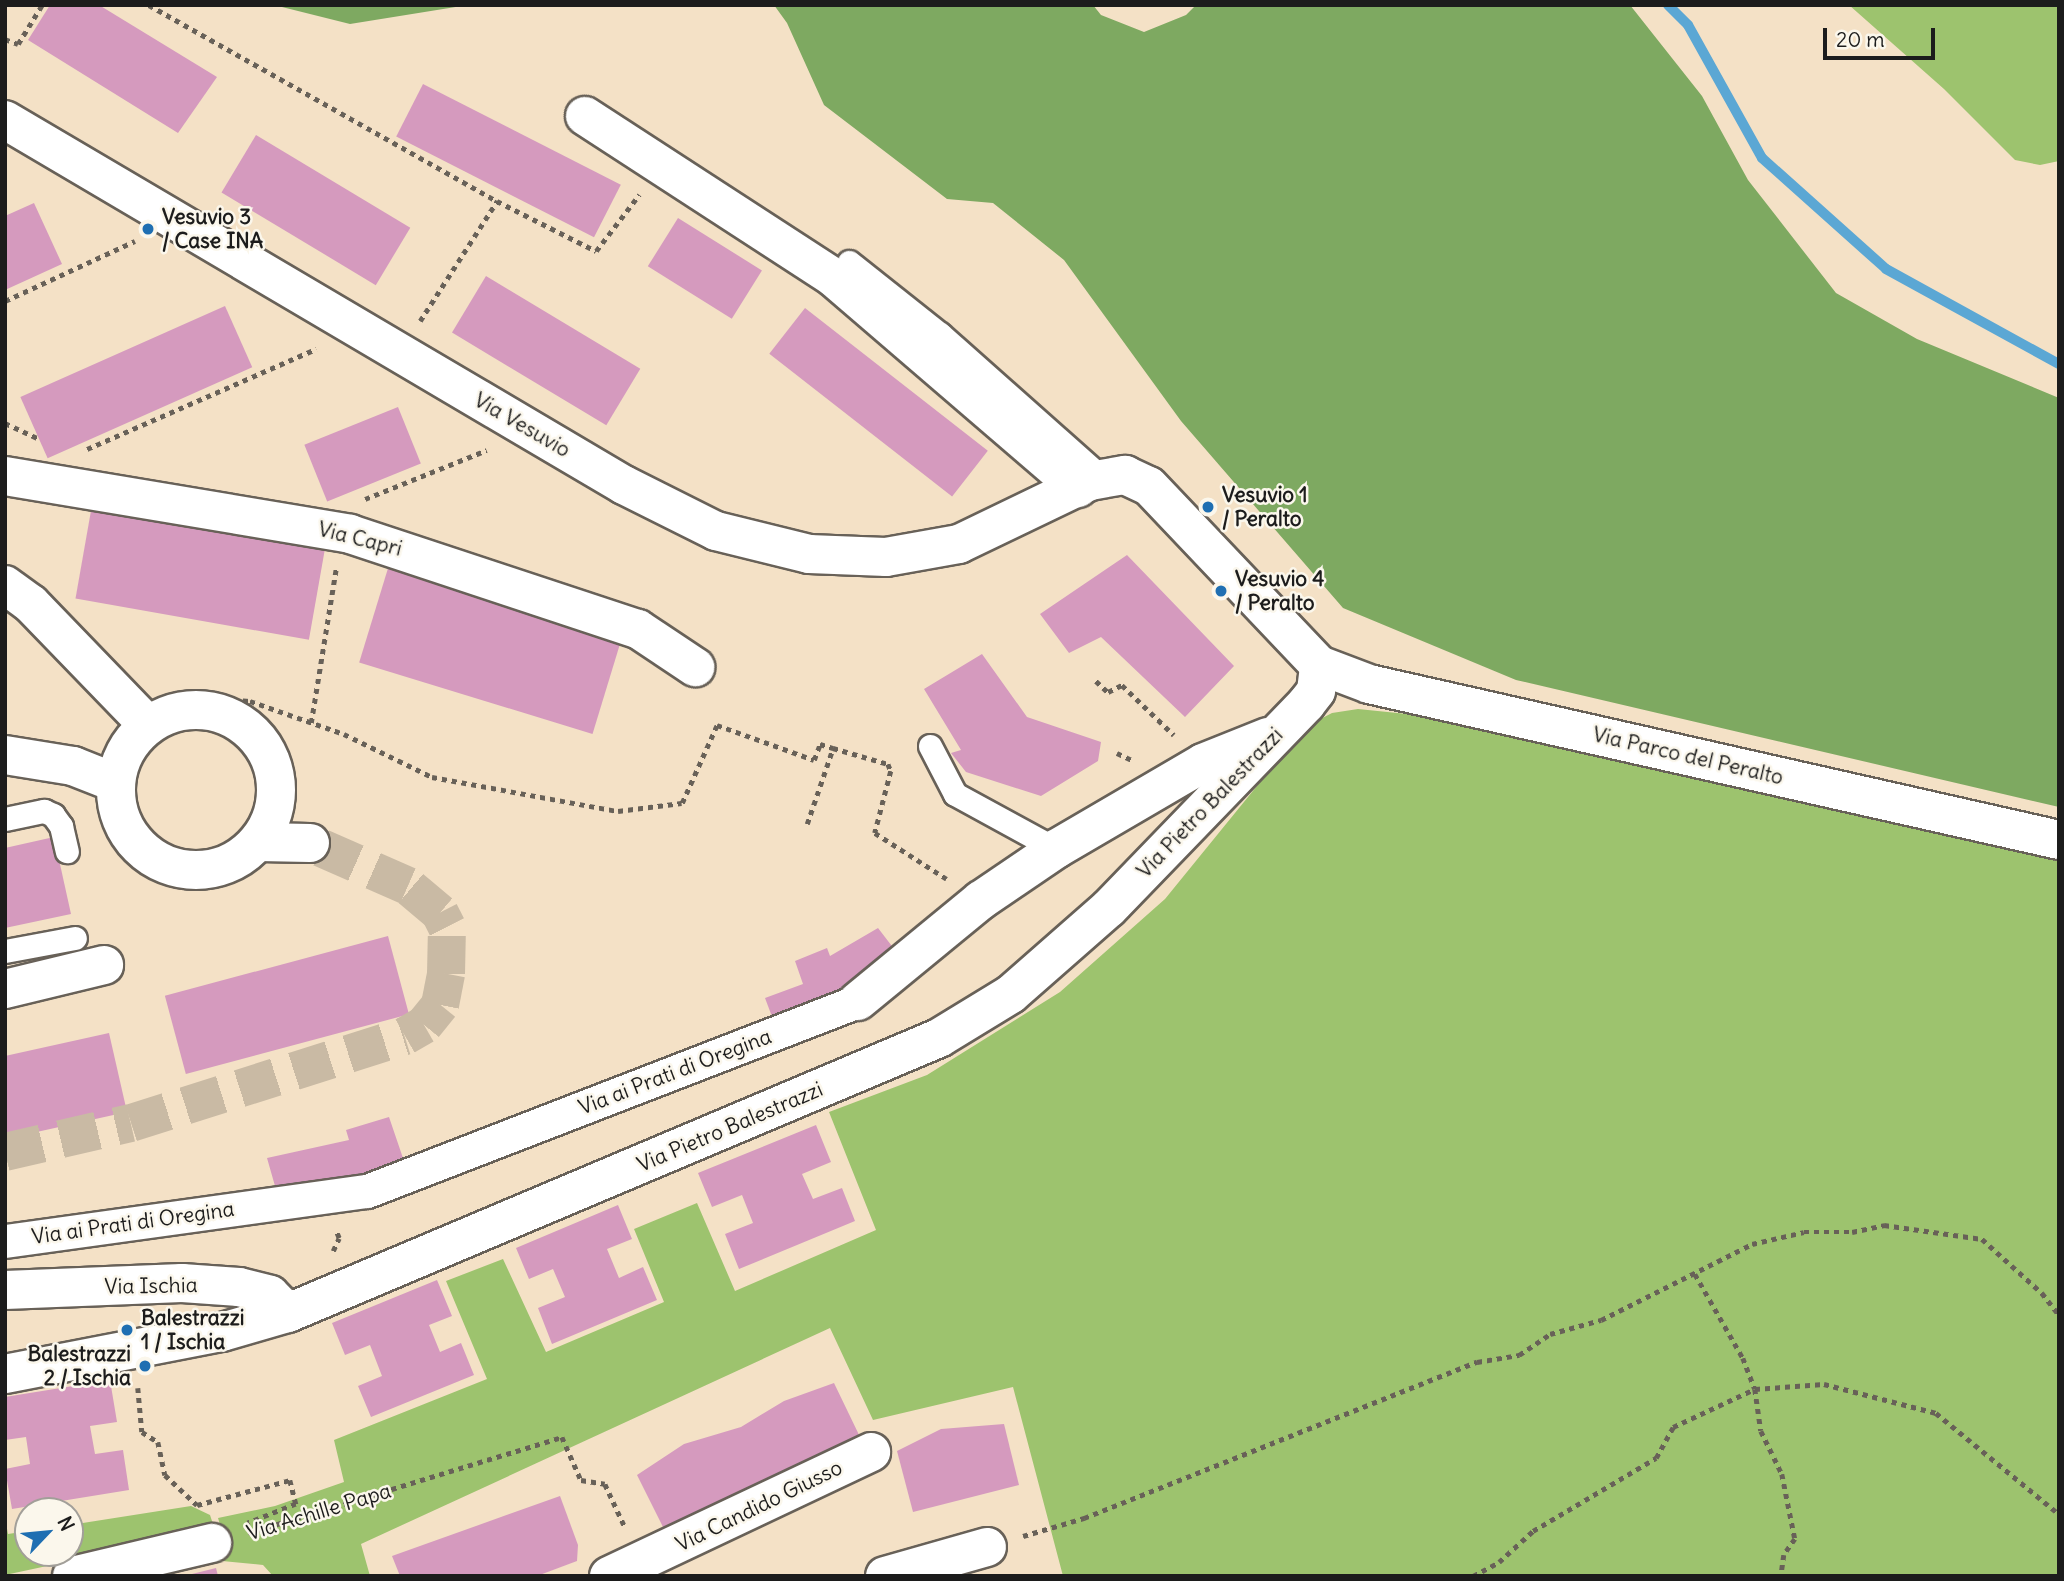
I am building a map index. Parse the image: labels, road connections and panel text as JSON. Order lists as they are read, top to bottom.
{
  "streets": {
    "street": [
      "Via Vesuvio",
      "Via Capri",
      "Via Parco del Peralto",
      "Via Pietro Balestrazzi",
      "Via ai Prati di Oregina",
      "Via Ischia",
      "Via Candido Giusso"
    ],
    "path": ["Via Achille Papa"]
  },
  "crossings": [
    ["Via Vesuvio", "Via Parco del Peralto"],
    ["Via Vesuvio", "Via Pietro Balestrazzi"],
    ["Via Parco del Peralto", "Via Pietro Balestrazzi"],
    ["Via Pietro Balestrazzi", "Via ai Prati di Oregina"],
    ["Via Pietro Balestrazzi", "Via Ischia"],
    ["Via Candido Giusso", "Via Achille Papa"]
  ],
  "places": [
    "Vesuvio 3 / Case INA",
    "Vesuvio 1 / Peralto",
    "Vesuvio 4 / Peralto",
    "Balestrazzi 1 / Ischia",
    "Balestrazzi 2 / Ischia"
  ],
  "scale_bar": "20 m",
  "north": "top right"
}
